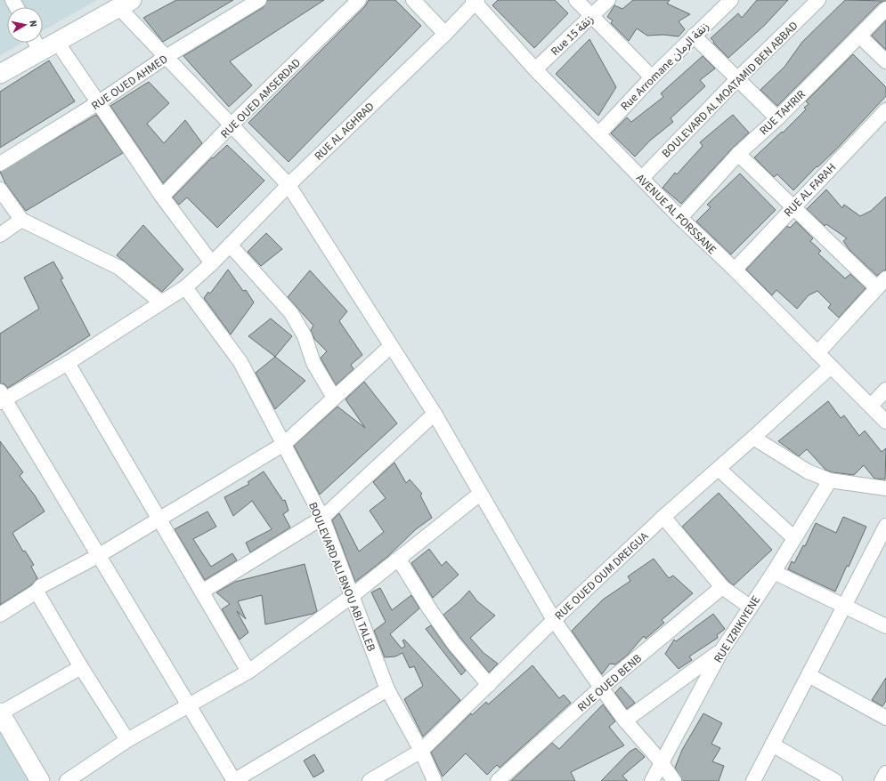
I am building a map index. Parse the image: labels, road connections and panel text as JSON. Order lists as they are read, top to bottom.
{
  "streets": {
    "street": [
      "Rue 15 زنقة",
      "Rue Arromane زنقة الرمان",
      "RUE OUED AHMED",
      "BOULEVARD AL MOATAMID BEN ABBAD",
      "RUE OUED AMSERDAD",
      "RUE TAHRIR",
      "RUE AL AGHRAD",
      "RUE AL FARAH",
      "AVENUE AL FORSSANE",
      "RUE OUED OUM DREIGUA",
      "BOULEVARD ALI BNOU ABI TALEB",
      "RUE IZRIKIYENE",
      "RUE OUED BENB"
    ]
  },
  "crossings": [
    ["Rue 15 زنقة", "AVENUE AL FORSSANE"],
    ["Rue Arromane زنقة الرمان", "AVENUE AL FORSSANE"],
    ["BOULEVARD AL MOATAMID BEN ABBAD", "AVENUE AL FORSSANE"],
    ["RUE TAHRIR", "AVENUE AL FORSSANE"],
    ["RUE AL AGHRAD", "AVENUE AL FORSSANE"],
    ["RUE AL AGHRAD", "BOULEVARD ALI BNOU ABI TALEB"],
    ["RUE AL FARAH", "AVENUE AL FORSSANE"],
    ["AVENUE AL FORSSANE", "RUE OUED OUM DREIGUA"],
    ["RUE OUED OUM DREIGUA", "BOULEVARD ALI BNOU ABI TALEB"]
  ],
  "north": "right"
}
